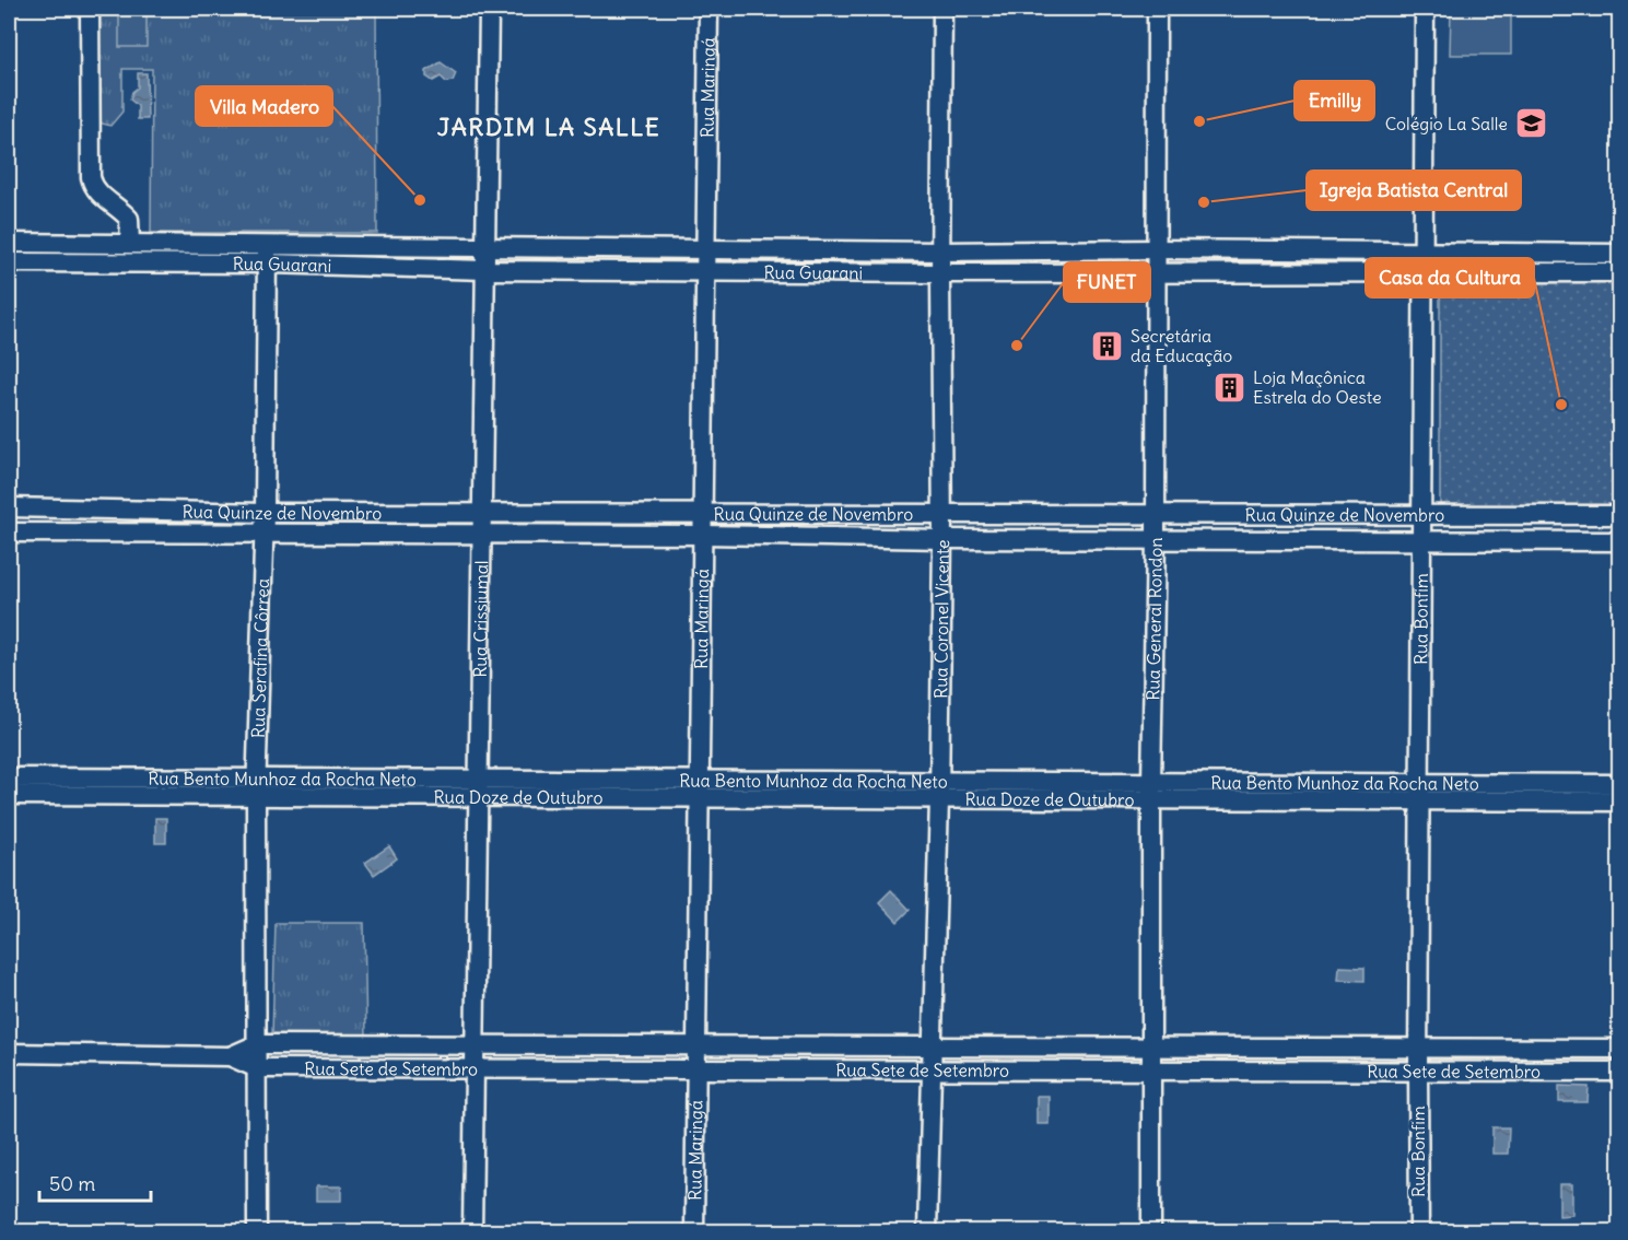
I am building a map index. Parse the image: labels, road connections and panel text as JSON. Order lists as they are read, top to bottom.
{
  "streets": {
    "street": [
      "Rua Maringá",
      "Rua Guarani",
      "Rua Quinze de Novembro",
      "Rua Crissiumal",
      "Rua Coronel Vicente",
      "Rua General Rondon",
      "Rua Bonfim",
      "Rua Serafina Côrrea",
      "Rua Bento Munhoz da Rocha Neto",
      "Rua Sete de Setembro"
    ]
  },
  "crossings": [
    ["Rua Maringá", "Rua Guarani"],
    ["Rua Maringá", "Rua Quinze de Novembro"],
    ["Rua Maringá", "Rua Bento Munhoz da Rocha Neto"],
    ["Rua Maringá", "Rua Sete de Setembro"],
    ["Rua Guarani", "Rua Crissiumal"],
    ["Rua Guarani", "Rua Coronel Vicente"],
    ["Rua Guarani", "Rua General Rondon"],
    ["Rua Guarani", "Rua Bonfim"],
    ["Rua Guarani", "Rua Serafina Côrrea"],
    ["Rua Quinze de Novembro", "Rua Crissiumal"],
    ["Rua Quinze de Novembro", "Rua Coronel Vicente"],
    ["Rua Quinze de Novembro", "Rua General Rondon"],
    ["Rua Quinze de Novembro", "Rua Bonfim"],
    ["Rua Quinze de Novembro", "Rua Serafina Côrrea"],
    ["Rua Crissiumal", "Rua Bento Munhoz da Rocha Neto"],
    ["Rua Crissiumal", "Rua Sete de Setembro"],
    ["Rua Coronel Vicente", "Rua Bento Munhoz da Rocha Neto"],
    ["Rua Coronel Vicente", "Rua Sete de Setembro"],
    ["Rua General Rondon", "Rua Bento Munhoz da Rocha Neto"],
    ["Rua General Rondon", "Rua Sete de Setembro"],
    ["Rua Bonfim", "Rua Bento Munhoz da Rocha Neto"],
    ["Rua Bonfim", "Rua Sete de Setembro"],
    ["Rua Serafina Côrrea", "Rua Bento Munhoz da Rocha Neto"],
    ["Rua Serafina Côrrea", "Rua Sete de Setembro"]
  ],
  "districts": ["JARDIM LA SALLE"],
  "places": {
    "other": [
      "Emilly",
      "Villa Madero",
      "Igreja Batista Central",
      "FUNET",
      "Casa da Cultura"
    ],
    "school or university": ["Colégio La Salle"],
    "building": ["Secretária da Educação", "Loja Maçônica Estrela do Oeste"]
  },
  "scale_bar": "50 m"
}
